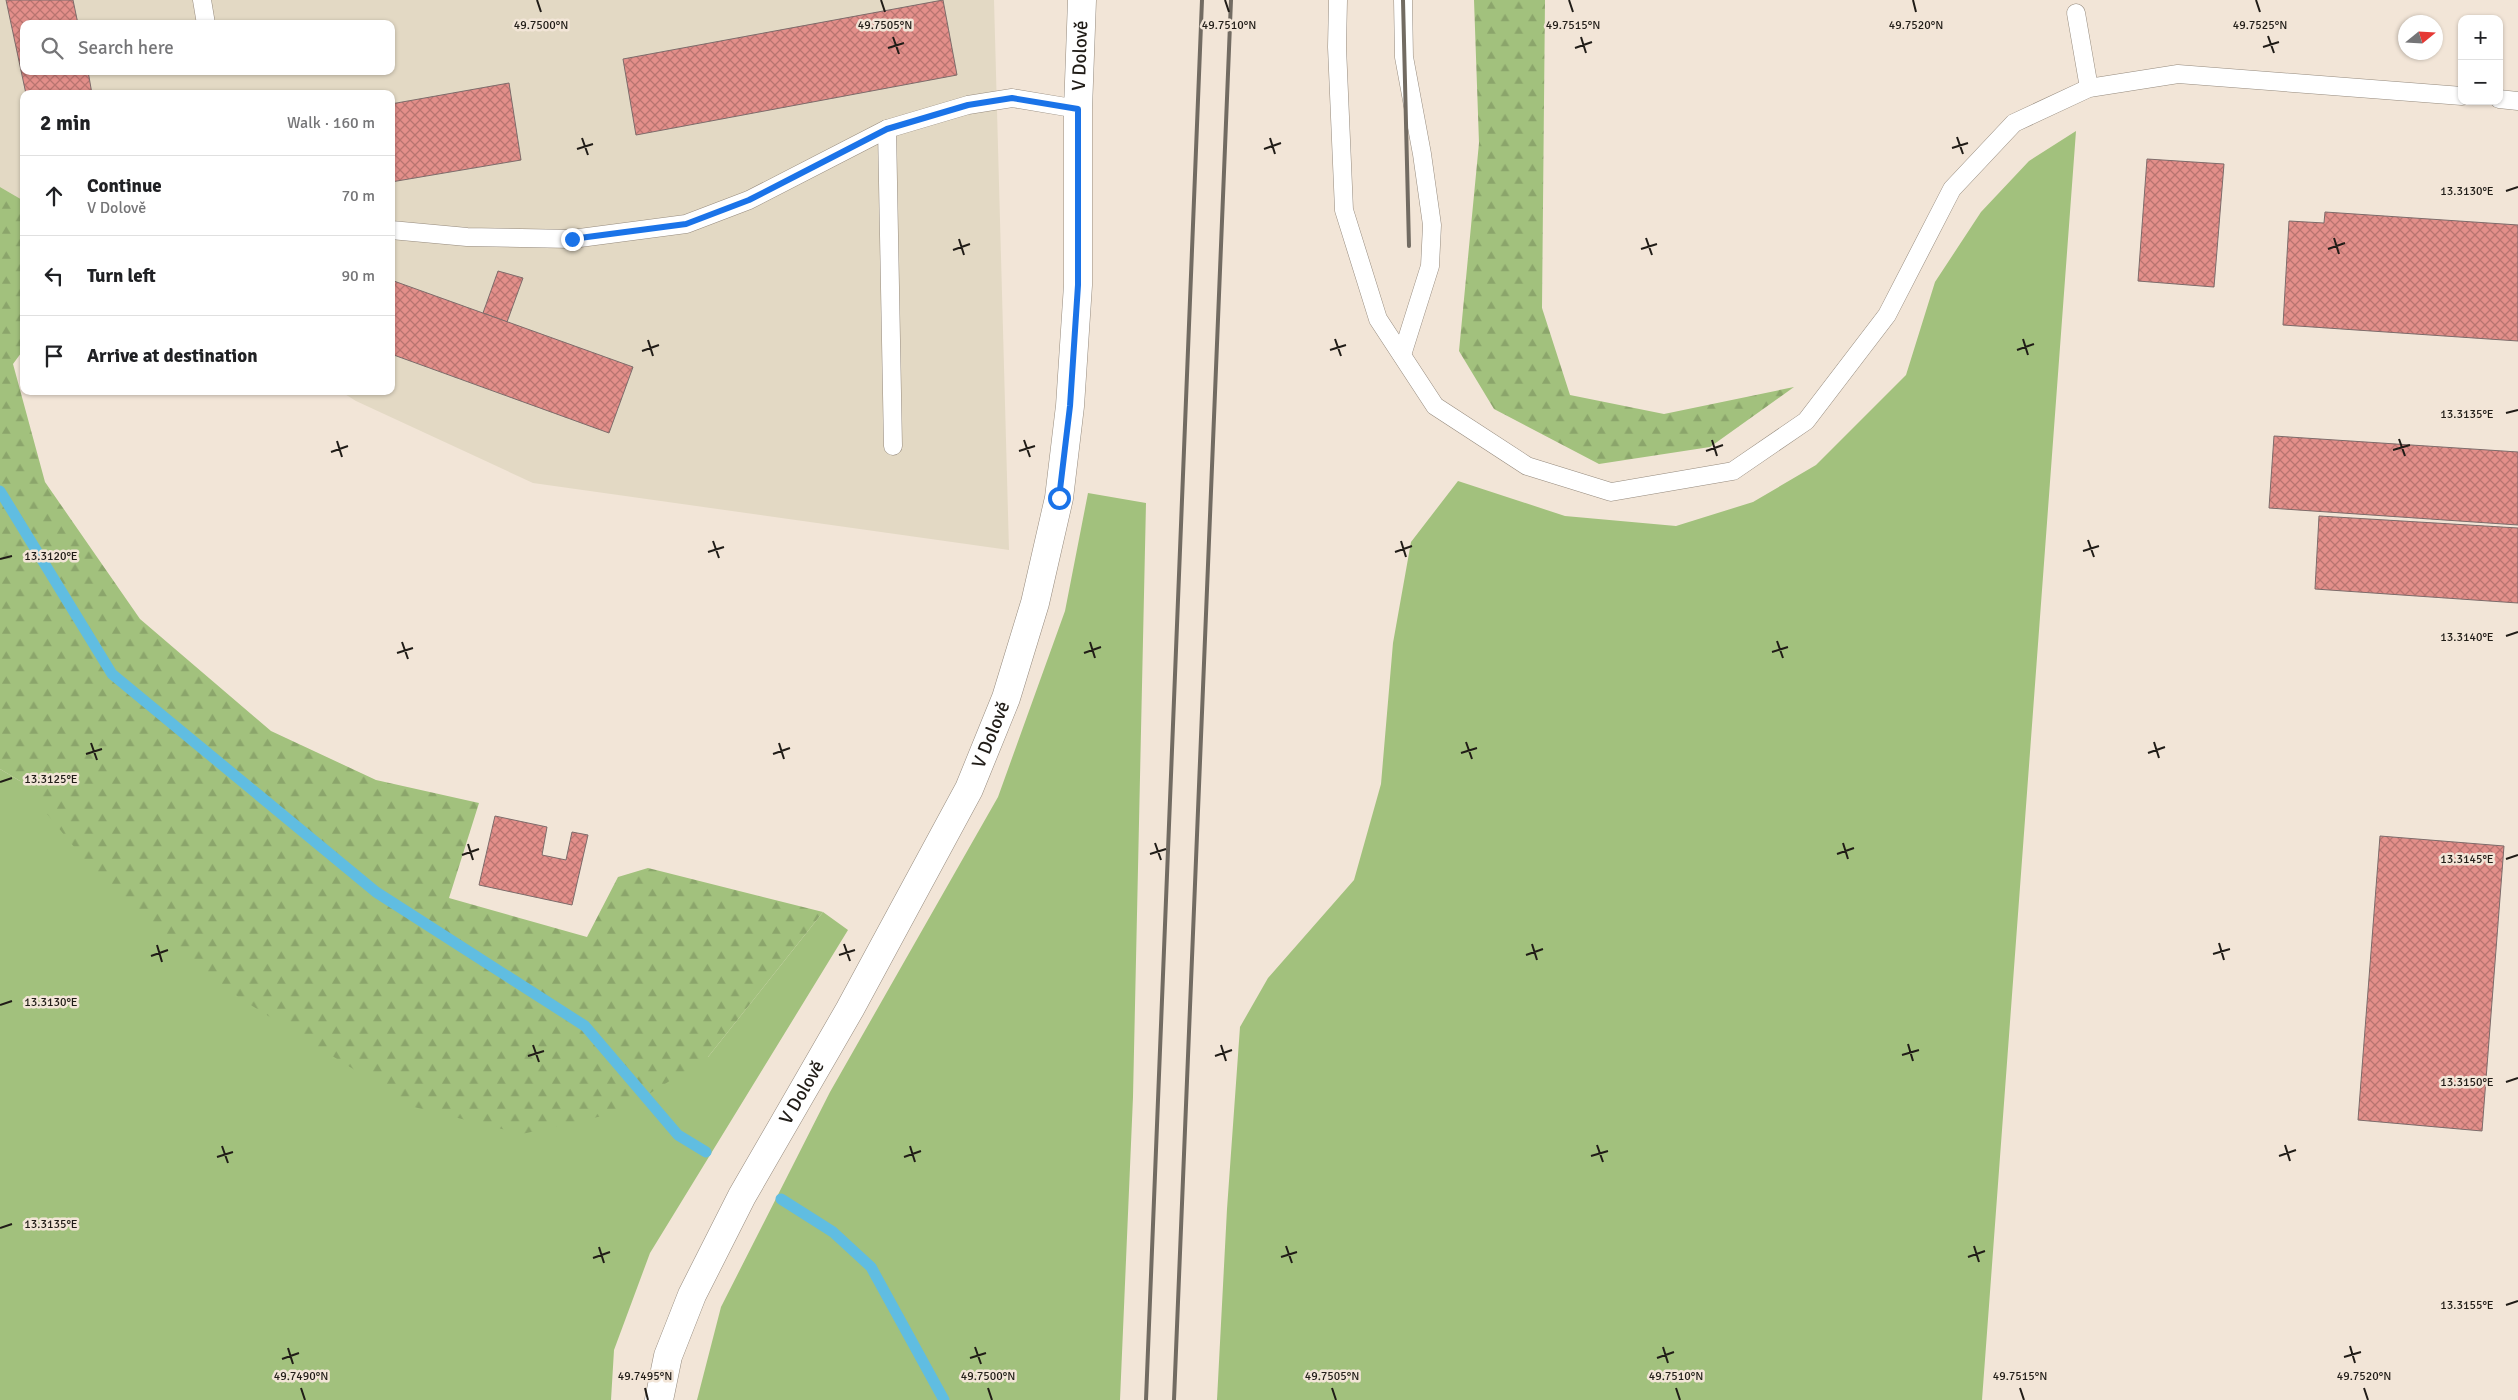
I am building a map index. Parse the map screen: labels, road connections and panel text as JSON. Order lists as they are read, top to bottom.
{
  "streets": {
    "street": ["V Dolově"]
  },
  "north": "right",
  "page": {
    "map_buttons": ["+", "−"],
    "search": "Search here",
    "heading": ["2 min", "Walk · 160 m"],
    "list": [
      ["Continue", "V Dolově", "70 m"],
      ["Turn left", "90 m"],
      "Arrive at destination"
    ]
  },
  "coordinates": [
    "49.7500°N",
    "49.7505°N",
    "49.7510°N",
    "49.7515°N",
    "49.7520°N",
    "49.7525°N",
    "13.3130°E",
    "13.3135°E",
    "13.3120°E",
    "13.3140°E",
    "13.3125°E",
    "13.3145°E",
    "13.3150°E",
    "13.3155°E",
    "49.7490°N",
    "49.7495°N"
  ]
}
